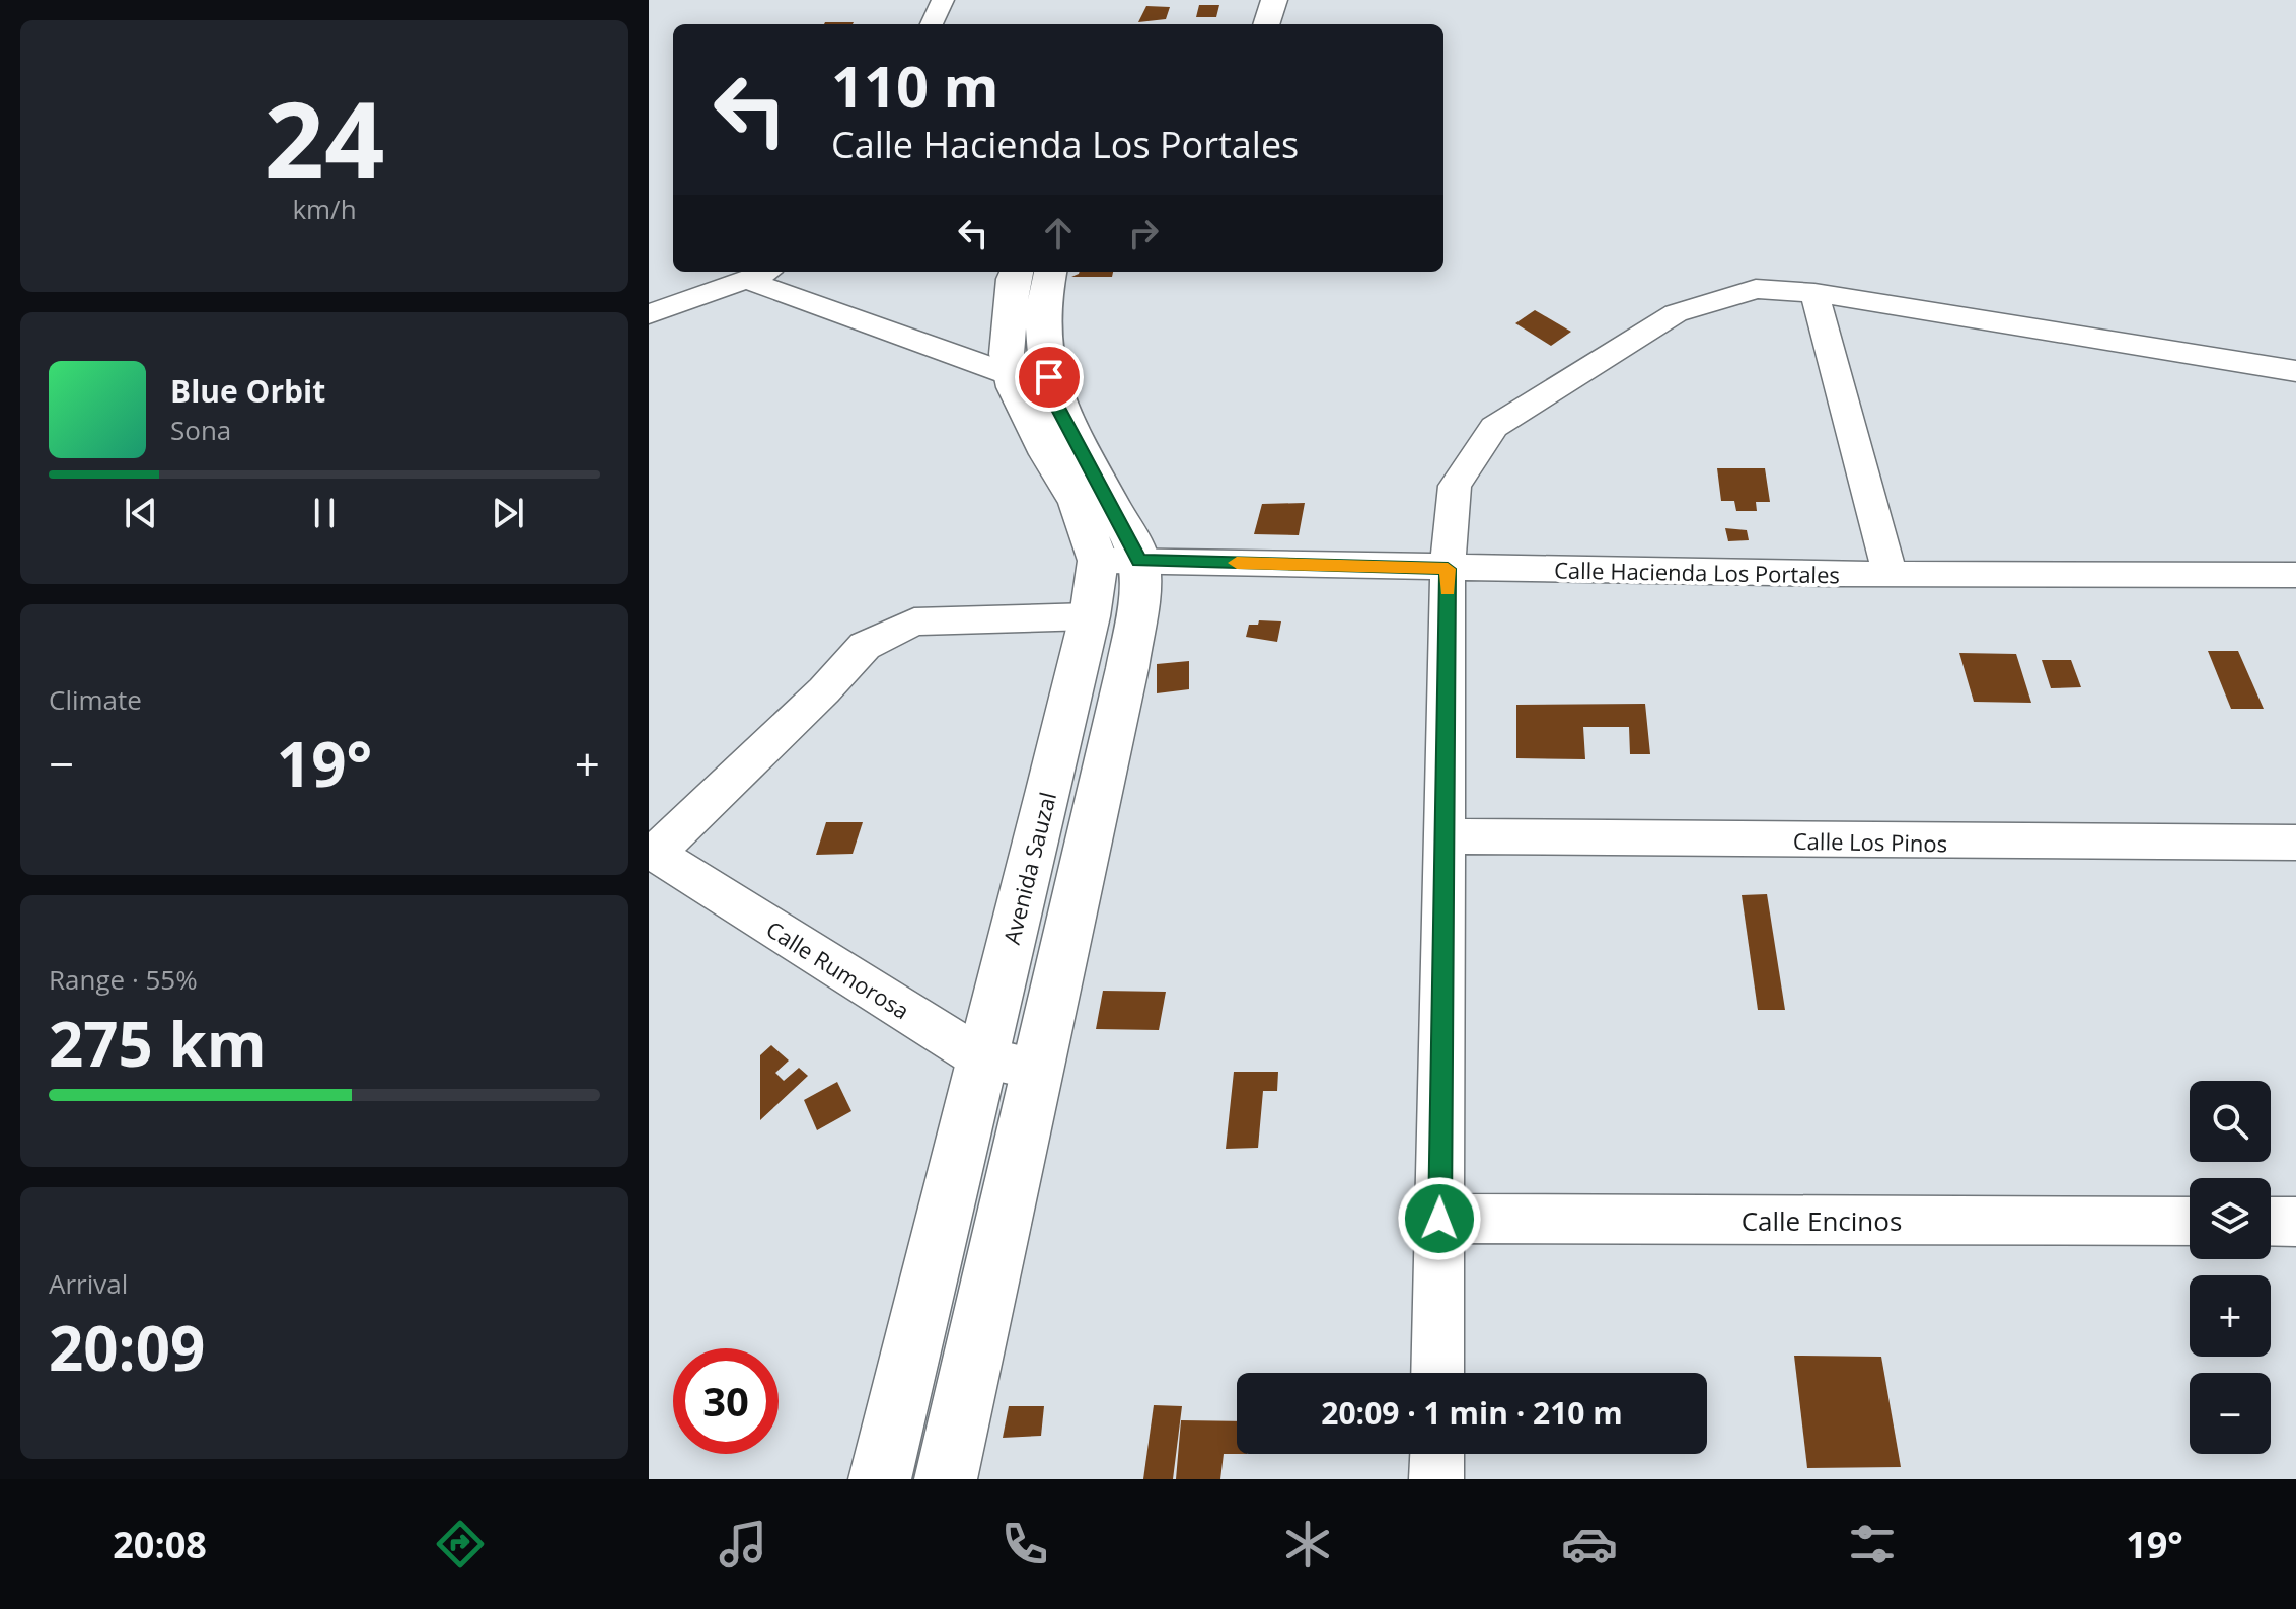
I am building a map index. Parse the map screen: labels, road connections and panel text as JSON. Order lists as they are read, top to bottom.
{
  "streets": {
    "street": [
      "Calle Hacienda Los Portales",
      "Calle Los Pinos",
      "Avenida Sauzal",
      "Calle Rumorosa",
      "Calle Encinos"
    ]
  },
  "crossings": [
    ["Calle Hacienda Los Portales", "Avenida Sauzal"],
    ["Avenida Sauzal", "Calle Rumorosa"]
  ],
  "page": {
    "tile": [
      ["24", "km/h"],
      "Climate",
      ["Range · 55%", "275 km"],
      ["Arrival", "20:09"]
    ],
    "turn": ["110 m", "Calle Hacienda Los Portales"],
    "song": ["Blue Orbit", "Sona"],
    "heat": ["−", "19°", "+"],
    "map_buttons": ["+", "−"],
    "limit": "30",
    "trip": "20:09 · 1 min · 210 m",
    "tabs": ["20:08", "19°"]
  }
}
